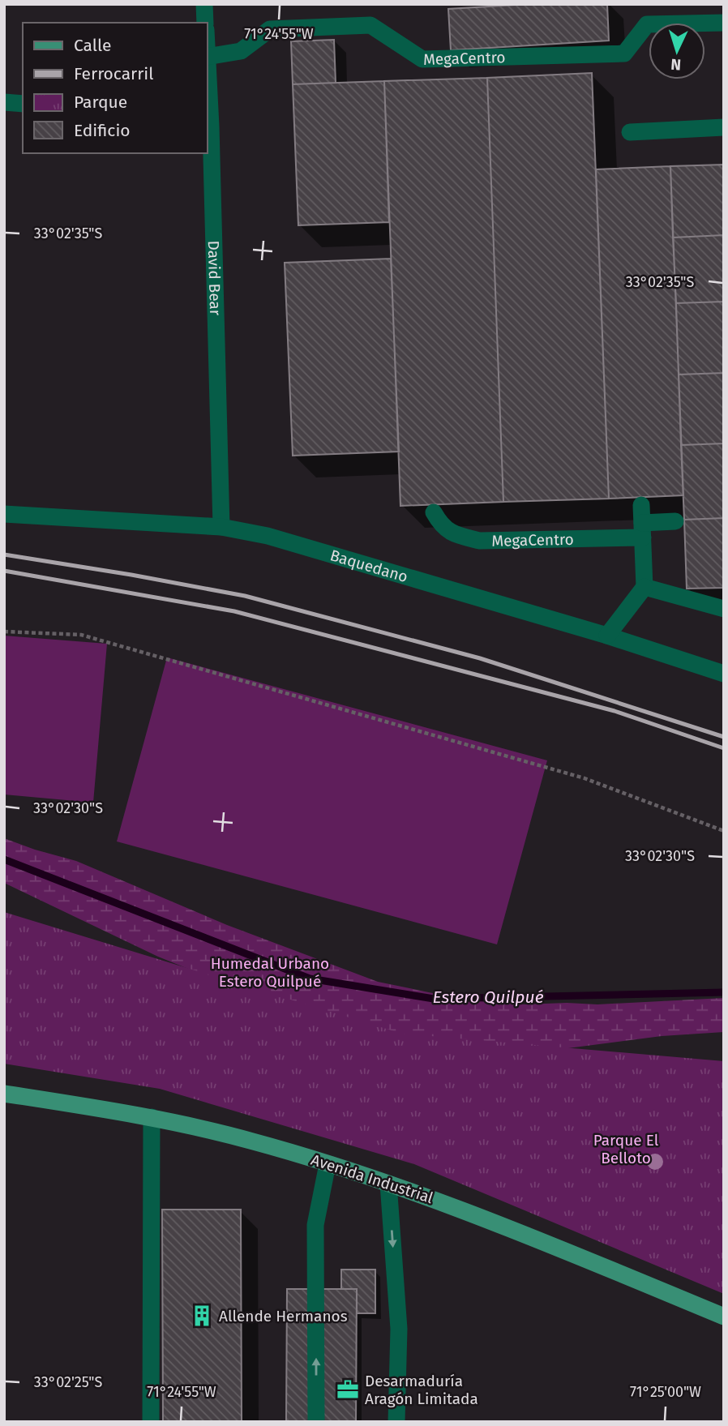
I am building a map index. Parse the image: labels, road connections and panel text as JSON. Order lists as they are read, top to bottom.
{
  "streets": {
    "main road": ["Avenida Industrial"],
    "street": ["MegaCentro", "David Bear", "Baquedano"]
  },
  "crossings": [
    ["David Bear", "Baquedano"]
  ],
  "water": ["Estero Quilpué"],
  "parks": ["Humedal Urbano Estero Quilpué", "Parque El Belloto"],
  "places": {
    "building": ["Allende Hermanos"],
    "office": ["Desarmaduría Aragón Limitada"]
  },
  "legend": [
    "Calle",
    "Ferrocarril",
    "Parque",
    "Edificio"
  ],
  "north": "bottom",
  "coordinates": [
    "71°24'55\"W",
    "33°02'35\"S",
    "33°02'30\"S",
    "33°02'25\"S",
    "71°25'00\"W"
  ]
}
